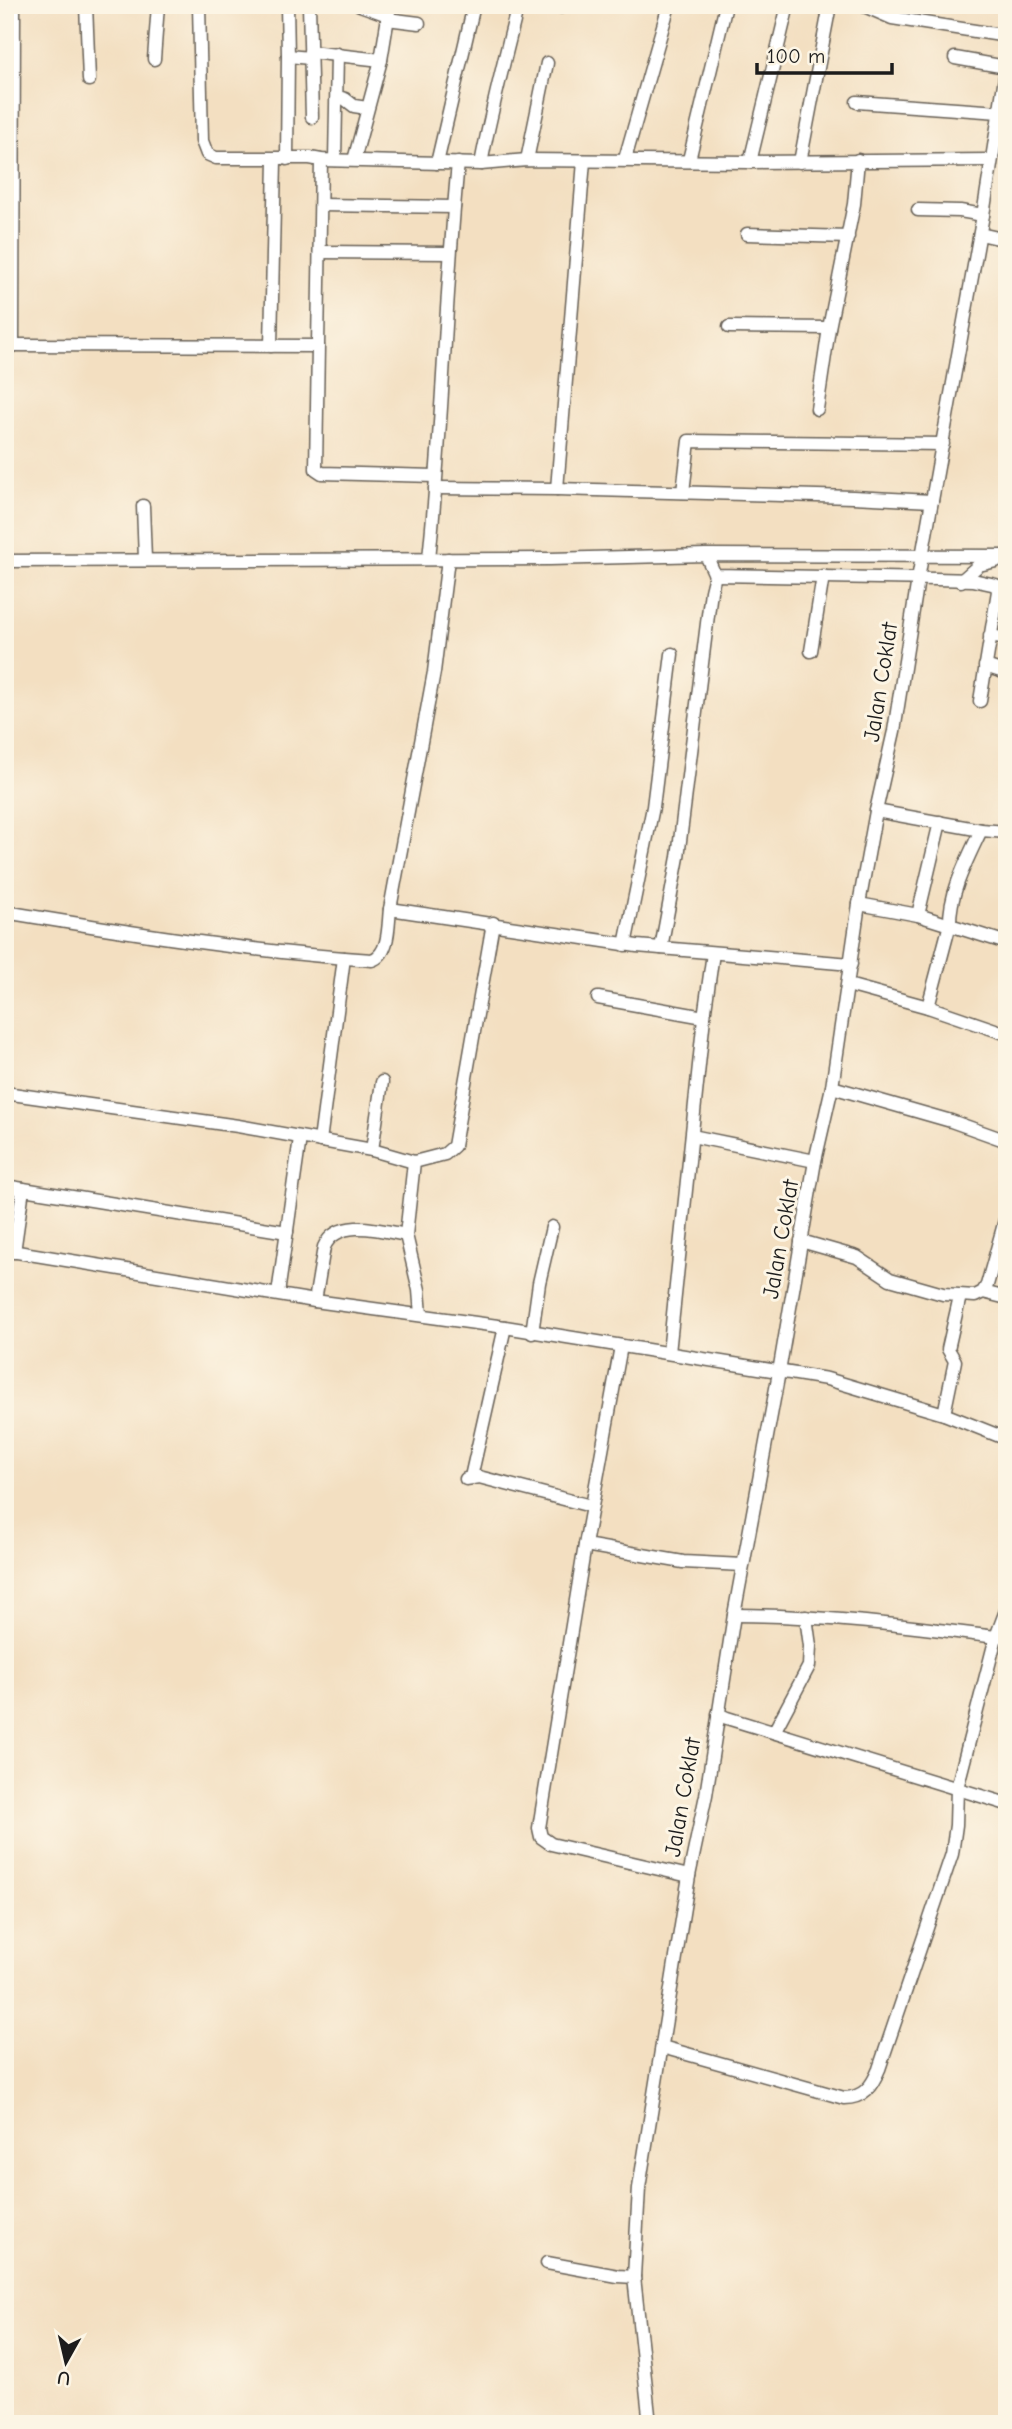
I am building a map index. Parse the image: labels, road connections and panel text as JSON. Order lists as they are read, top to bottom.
{
  "streets": {
    "street": ["Jalan Coklat"]
  },
  "scale_bar": "100 m",
  "north": "bottom"
}
